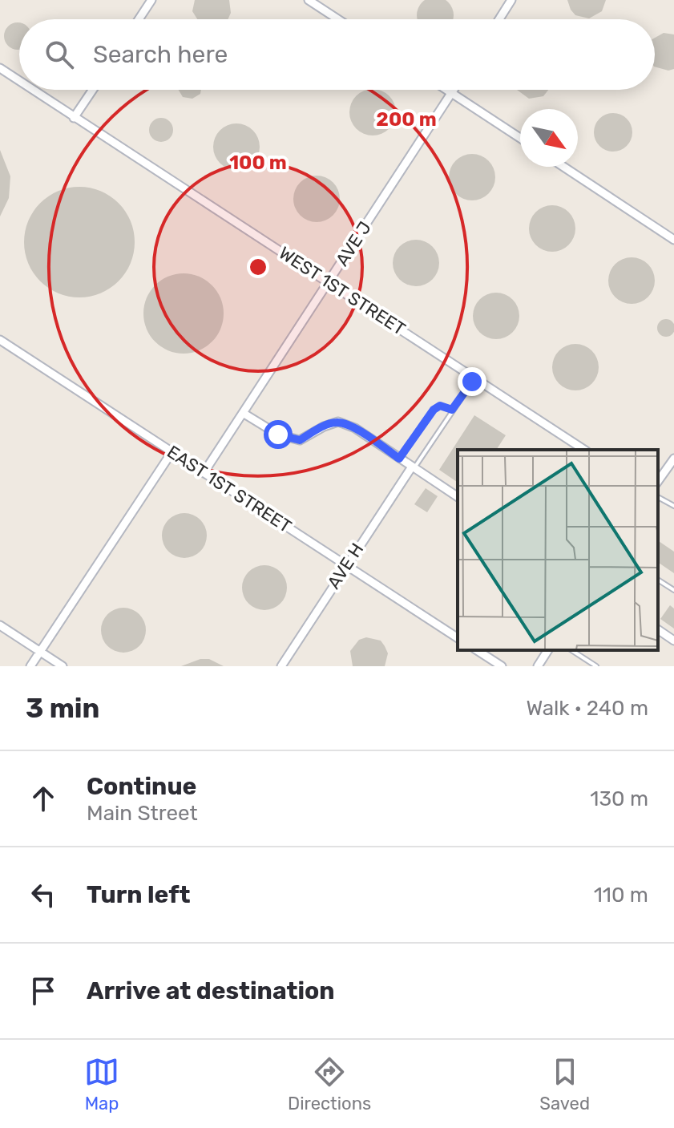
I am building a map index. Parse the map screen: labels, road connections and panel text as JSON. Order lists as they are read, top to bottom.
{
  "streets": {
    "street": [
      "AVE J",
      "WEST 1ST STREET",
      "EAST 1ST STREET",
      "AVE H"
    ]
  },
  "crossings": [
    ["AVE J", "WEST 1ST STREET"],
    ["AVE J", "EAST 1ST STREET"],
    ["EAST 1ST STREET", "AVE H"]
  ],
  "north": "bottom right",
  "page": {
    "search": "Search here",
    "heading": ["3 min", "Walk · 240 m"],
    "list": [
      ["Continue", "Main Street", "130 m"],
      ["Turn left", "110 m"],
      "Arrive at destination"
    ],
    "nav": ["Map", "Directions", "Saved"]
  },
  "rings": ["200 m", "100 m"]
}
